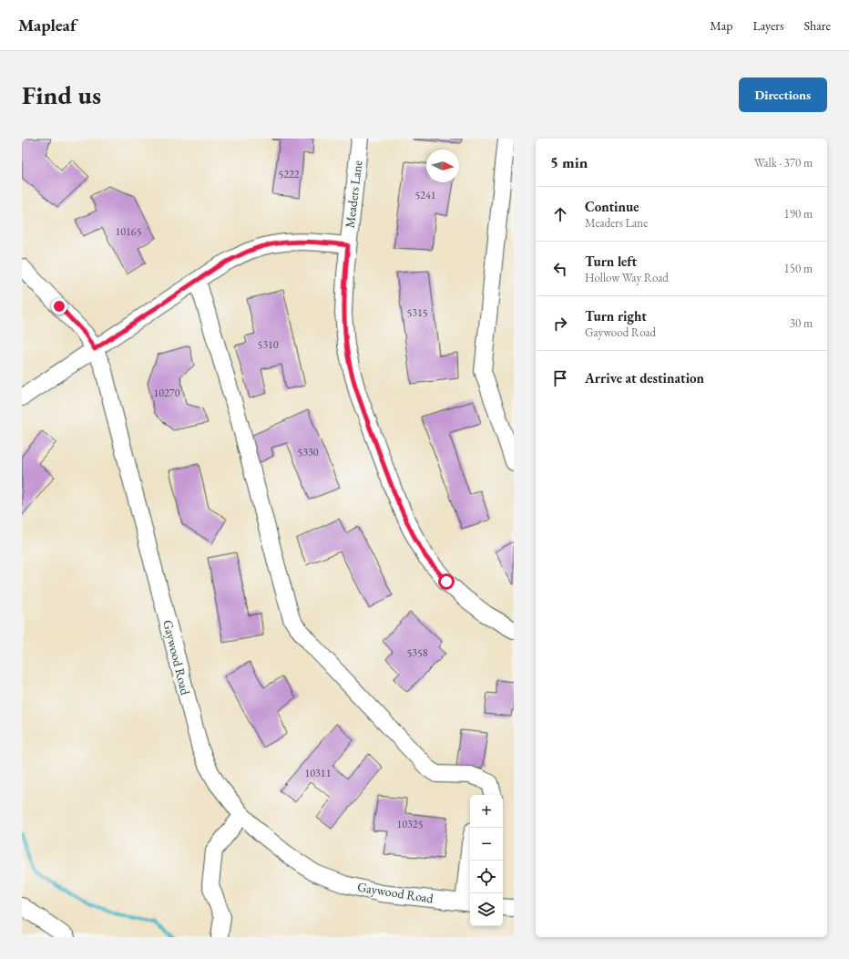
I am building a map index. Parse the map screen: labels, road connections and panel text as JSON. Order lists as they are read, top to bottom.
{
  "streets": {
    "street": ["Meaders Lane", "Gaywood Road"]
  },
  "house_numbers": [
    "5222",
    "5241",
    "10165",
    "5315",
    "5310",
    "10270",
    "5330",
    "5358",
    "10311",
    "10325"
  ],
  "north": "right",
  "page": {
    "header": "Mapleaf",
    "nav": ["Map", "Layers", "Share"],
    "buttons": "Directions",
    "title": "Find us",
    "heading": ["5 min", "Walk · 370 m"],
    "list": [
      ["Continue", "Meaders Lane", "190 m"],
      ["Turn left", "Hollow Way Road", "150 m"],
      ["Turn right", "Gaywood Road", "30 m"],
      "Arrive at destination"
    ],
    "map_buttons": ["+", "−"]
  }
}
